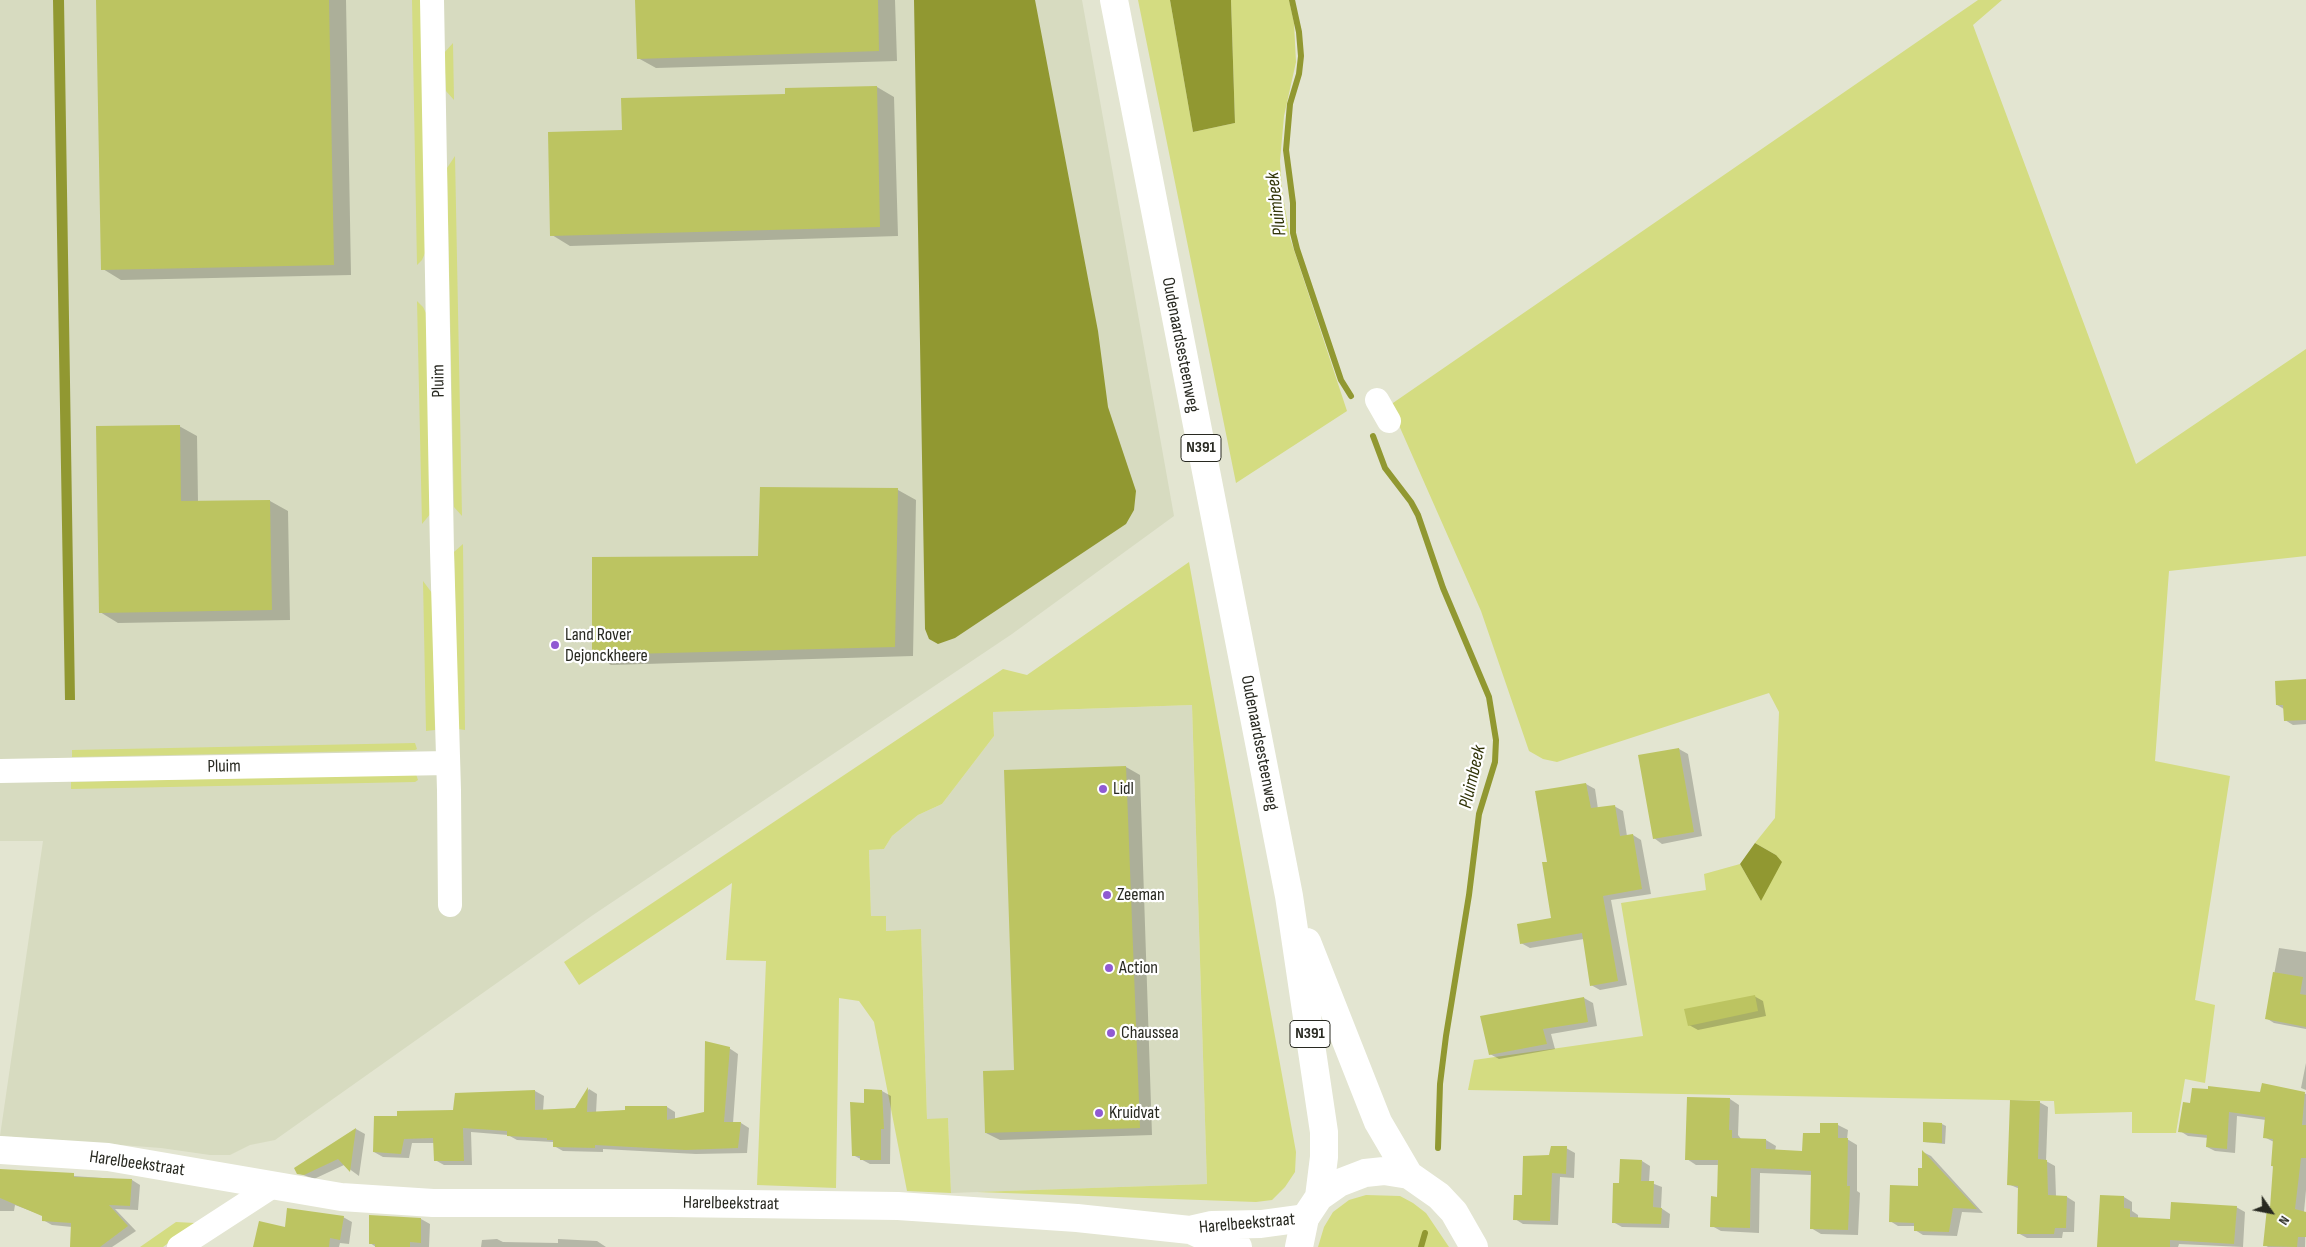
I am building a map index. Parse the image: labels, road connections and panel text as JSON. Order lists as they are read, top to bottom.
{
  "streets": {
    "main road": ["Oudenaardsesteenweg", "N391", "Harelbeekstraat"],
    "street": ["Pluim"]
  },
  "crossings": [
    ["Oudenaardsesteenweg", "N391"],
    ["Oudenaardsesteenweg", "Harelbeekstraat"],
    ["N391", "Harelbeekstraat"]
  ],
  "water": ["Pluimbeek"],
  "places": [
    "Land Rover Dejonckheere",
    "Lidl",
    "Zeeman",
    "Action",
    "Chaussea",
    "Kruidvat"
  ],
  "north": "bottom right"
}
